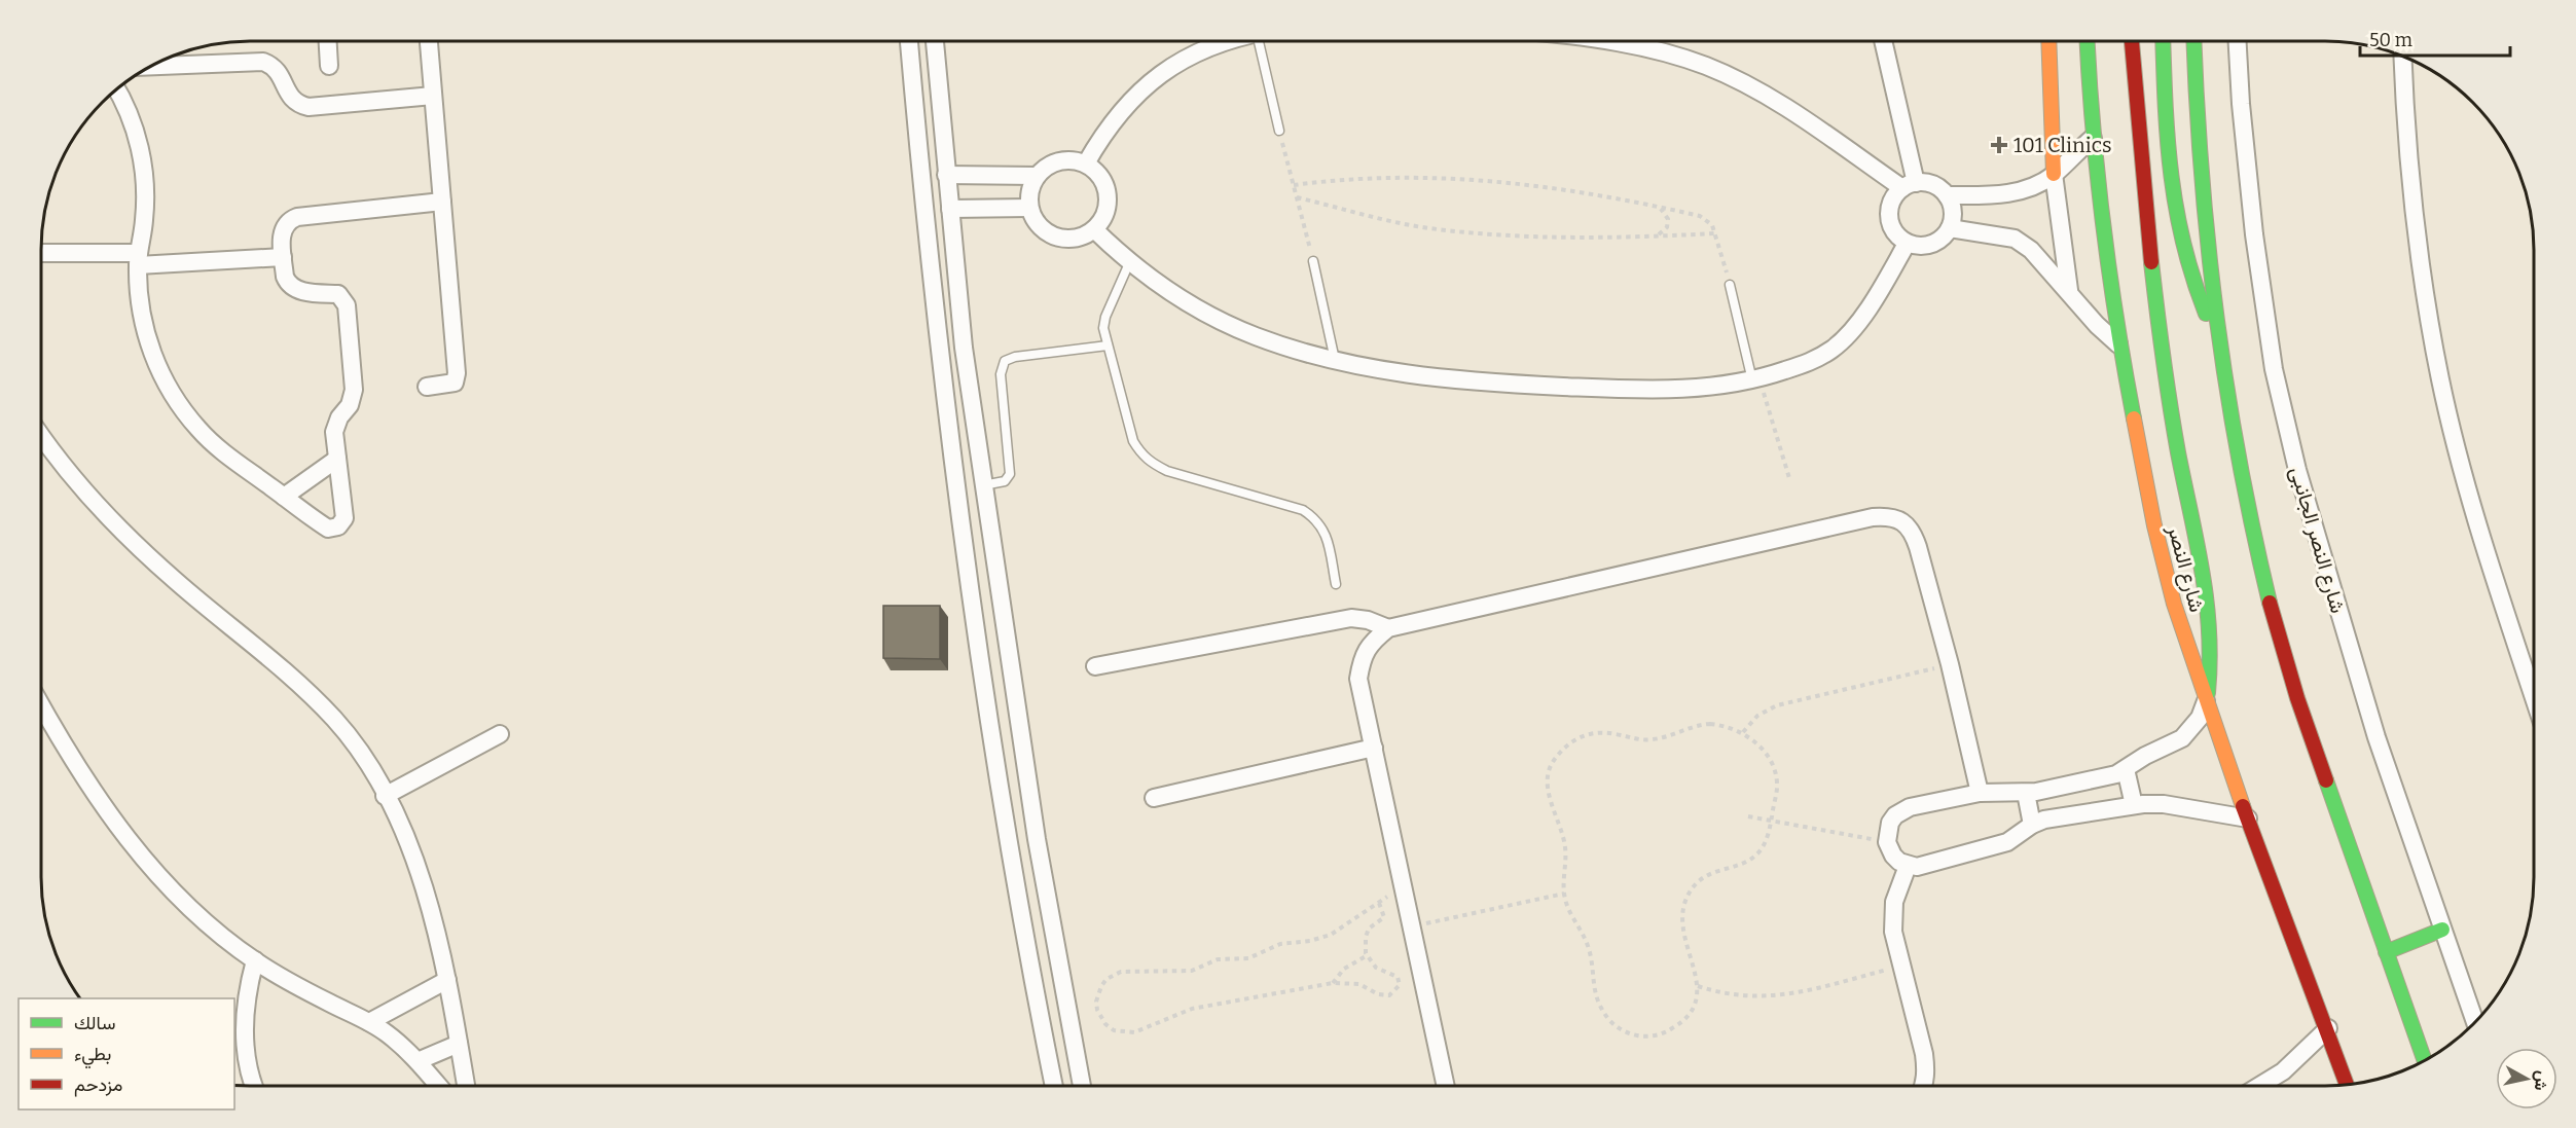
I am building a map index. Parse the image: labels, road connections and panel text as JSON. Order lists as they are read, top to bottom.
{
  "streets": {
    "main road": ["شارع النصر"],
    "street": ["شارع النصر الجانبى"]
  },
  "places": {
    "health": ["101 Clinics"]
  },
  "legend": ["سالك", "بطيء", "مزدحم"],
  "scale_bar": "50 m",
  "north": "right"
}
